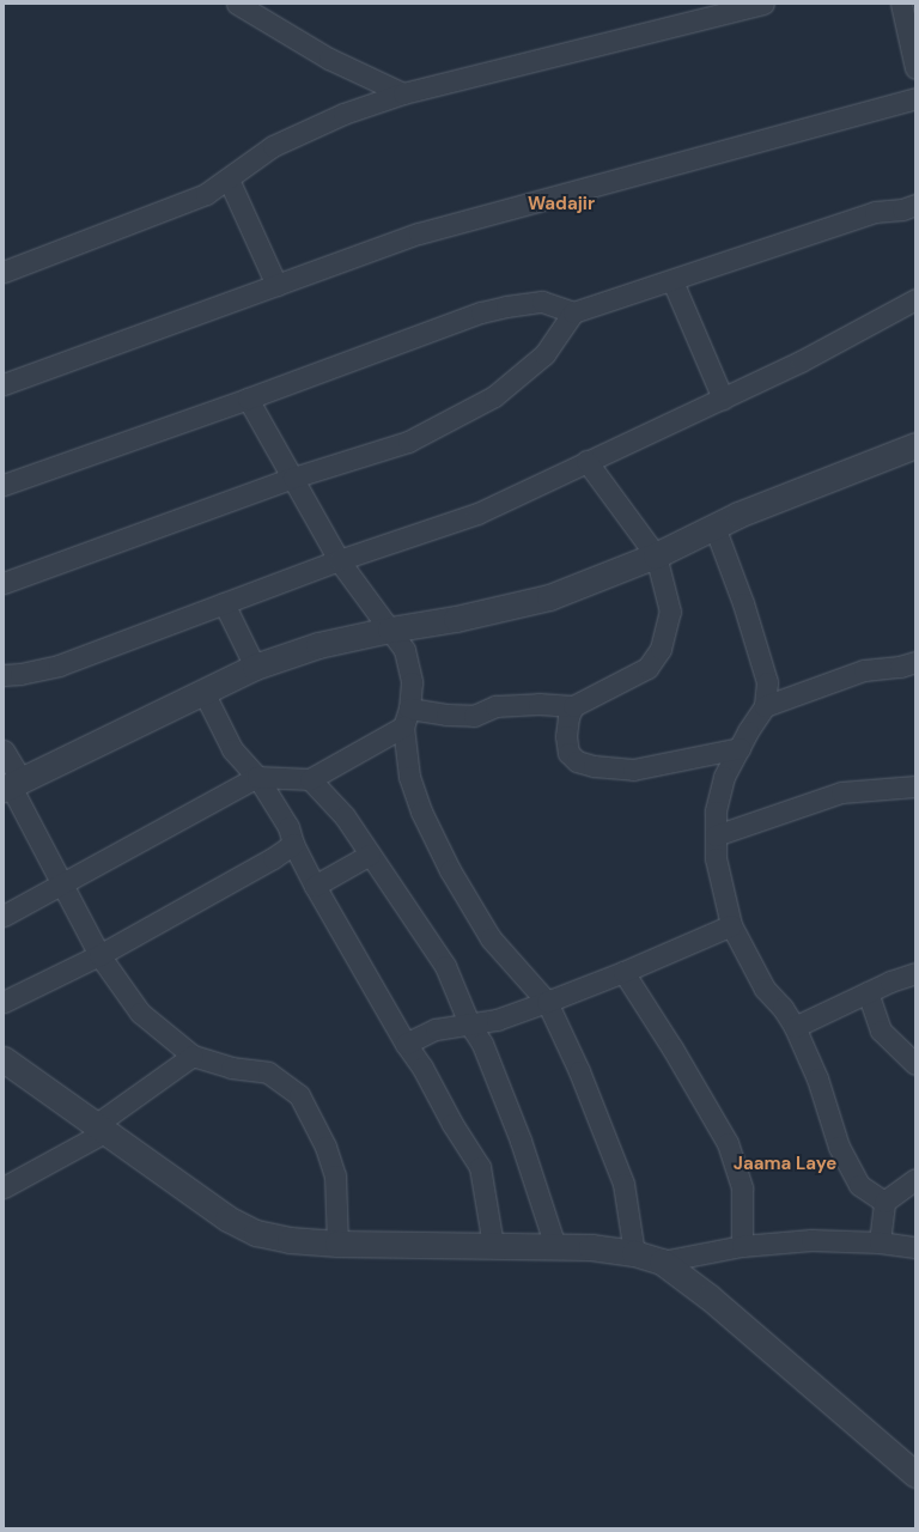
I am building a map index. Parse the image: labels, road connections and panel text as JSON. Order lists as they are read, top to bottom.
{
  "districts": ["Wadajir", "Jaama Laye"]
}
